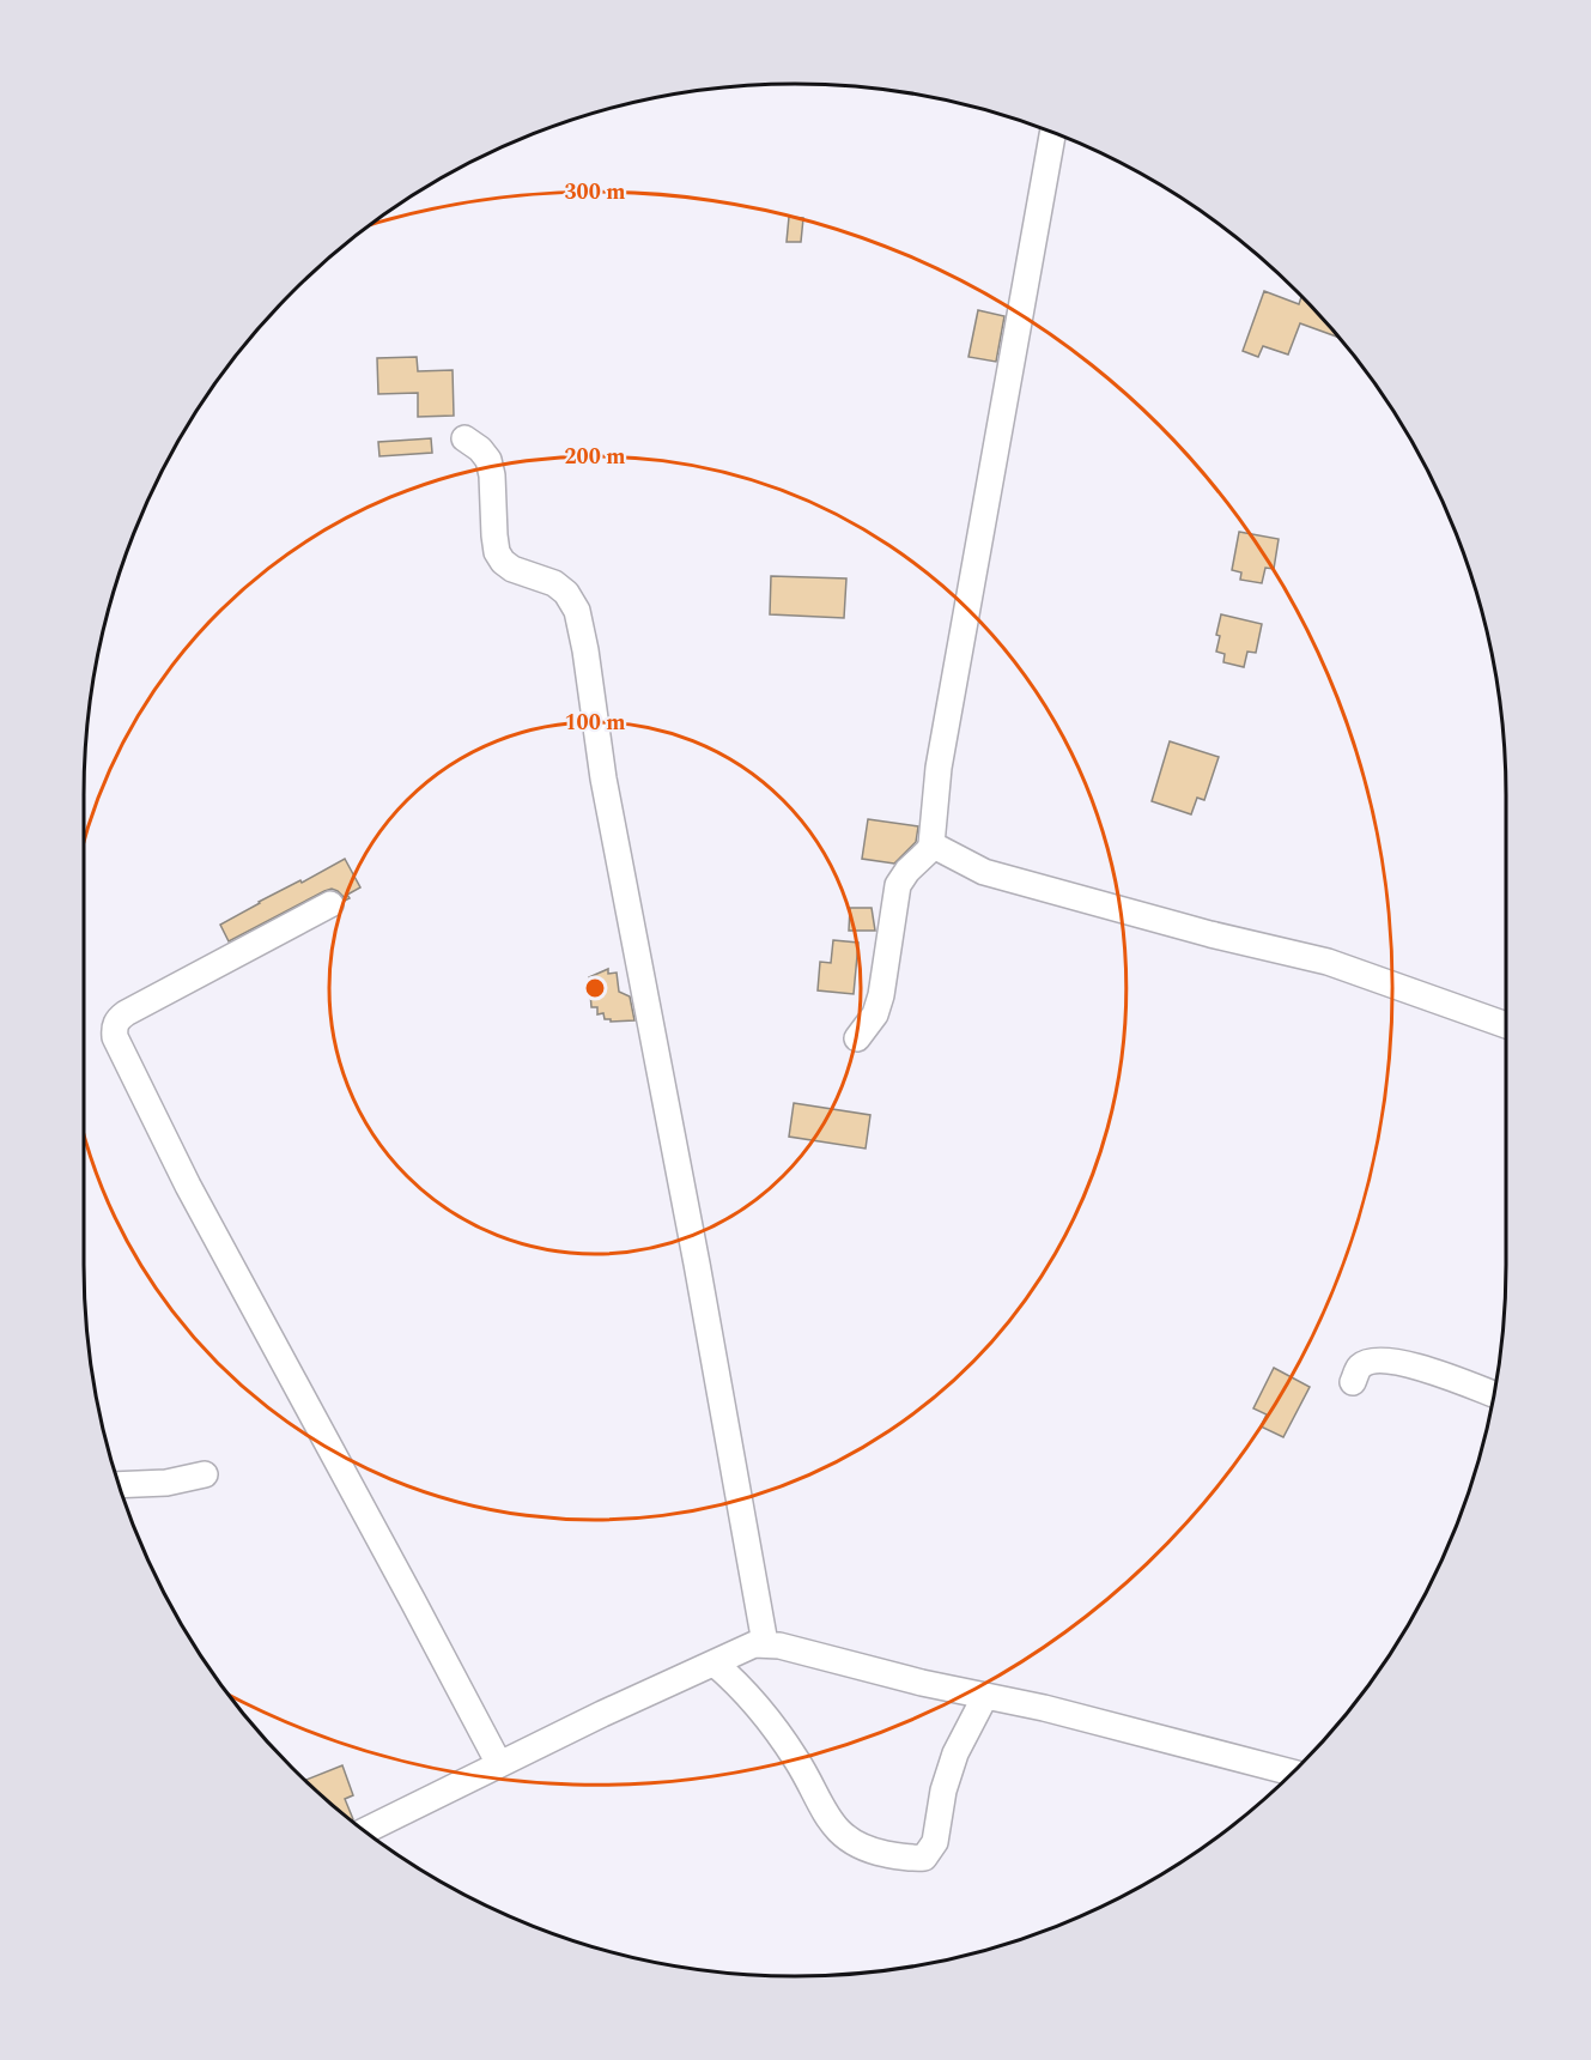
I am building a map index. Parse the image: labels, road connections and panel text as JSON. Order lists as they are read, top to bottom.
{
  "rings": ["300 m", "200 m", "100 m"]
}
